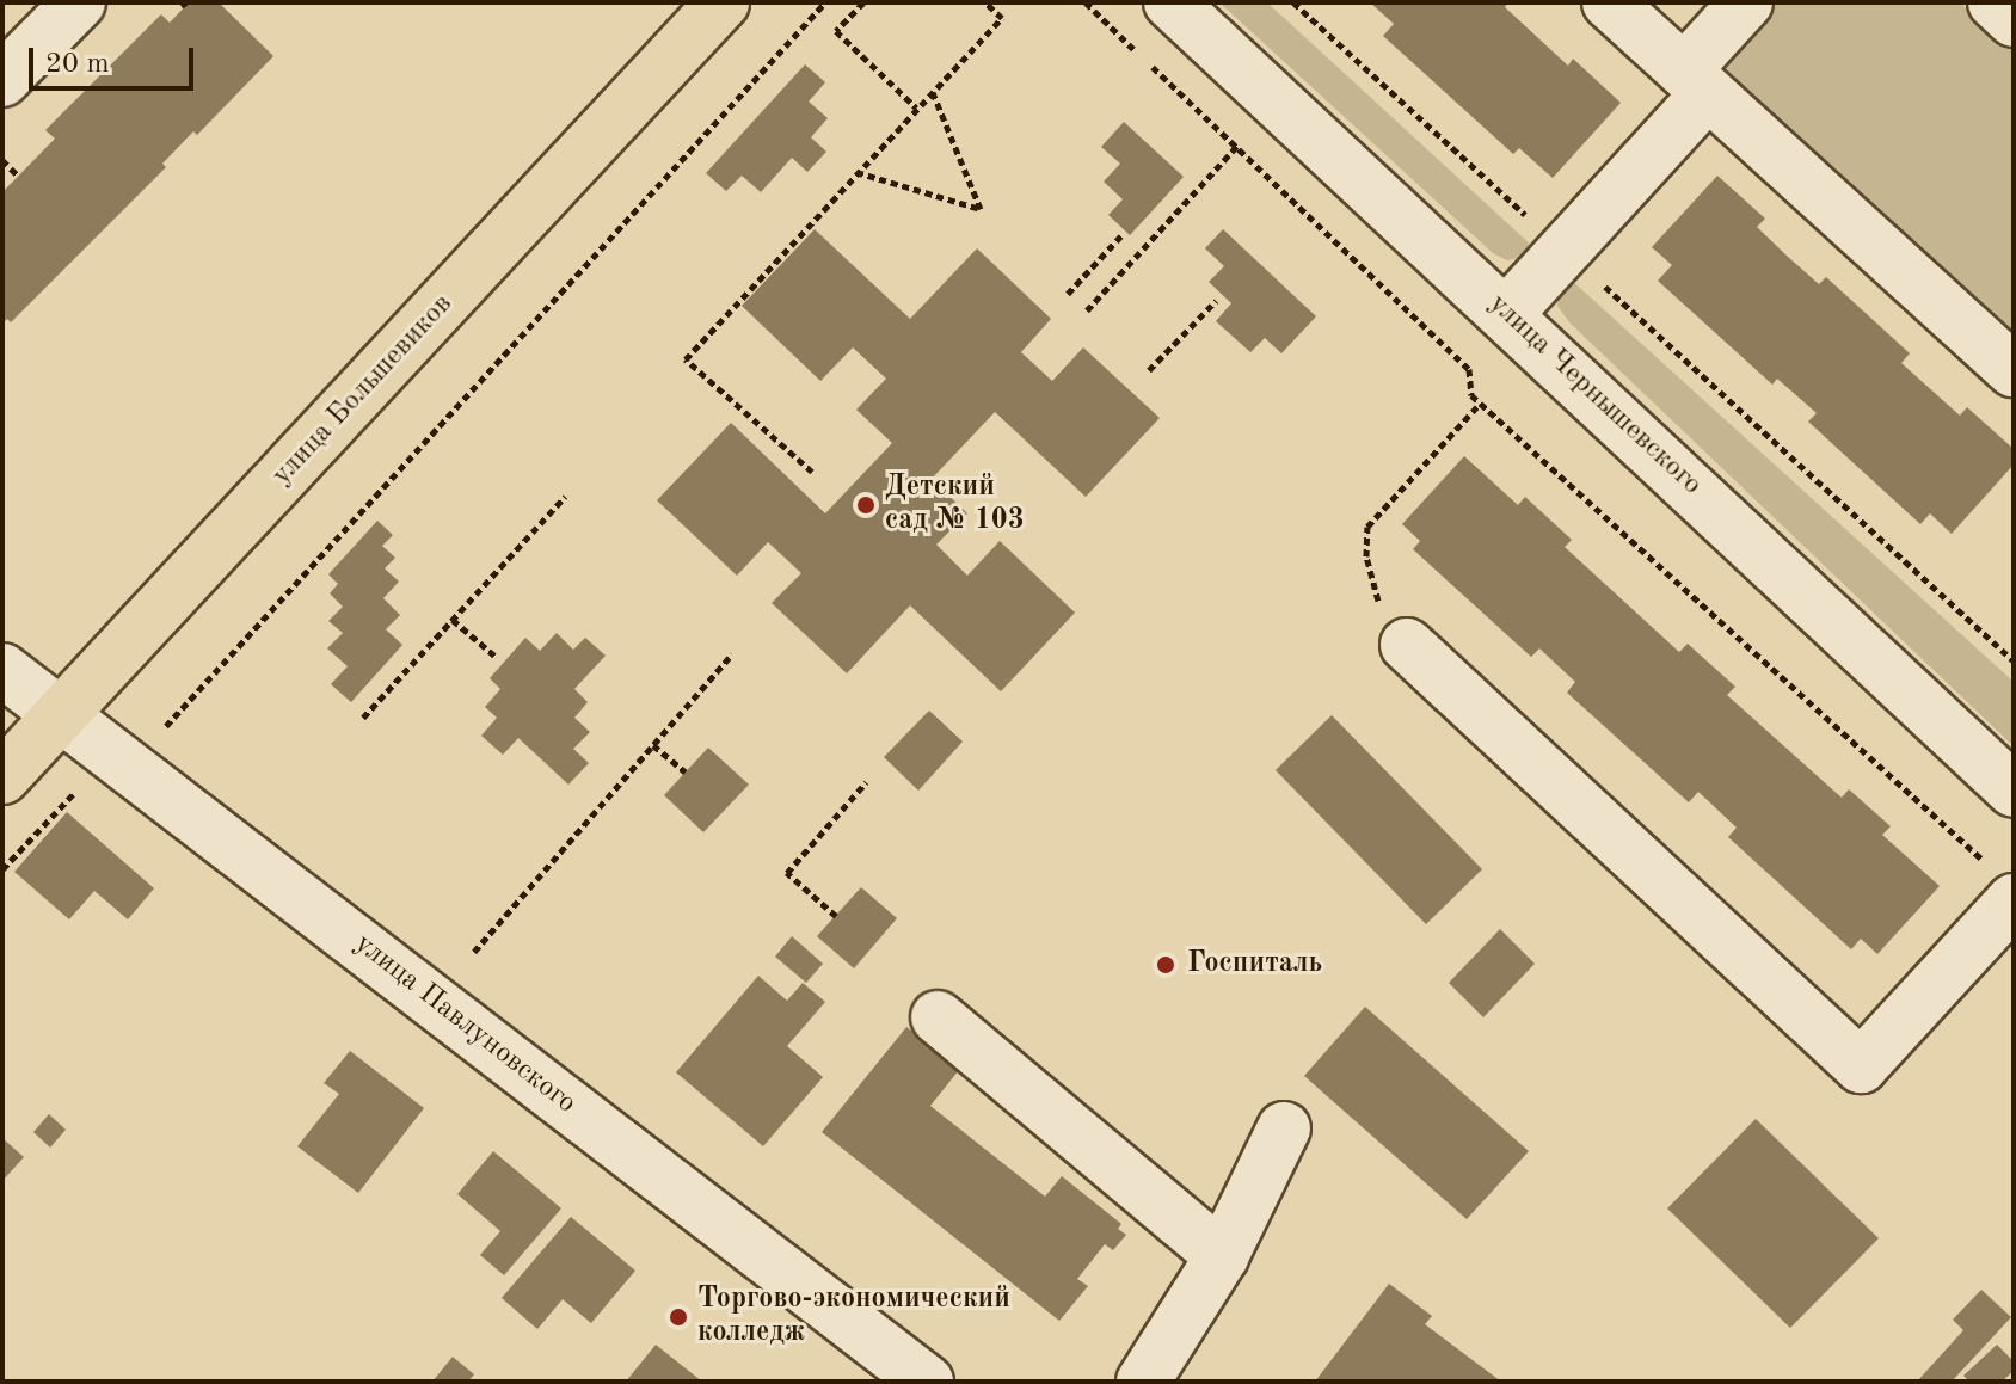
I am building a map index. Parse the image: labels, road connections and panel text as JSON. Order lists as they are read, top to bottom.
{
  "streets": {
    "main road": ["улица Большевиков"],
    "street": ["улица Чернышевского", "улица Павлуновского"]
  },
  "crossings": [
    ["улица Большевиков", "улица Павлуновского"]
  ],
  "places": ["Детский сад № 103", "Госпиталь", "Торгово-экономический колледж"],
  "scale_bar": "20 m"
}
